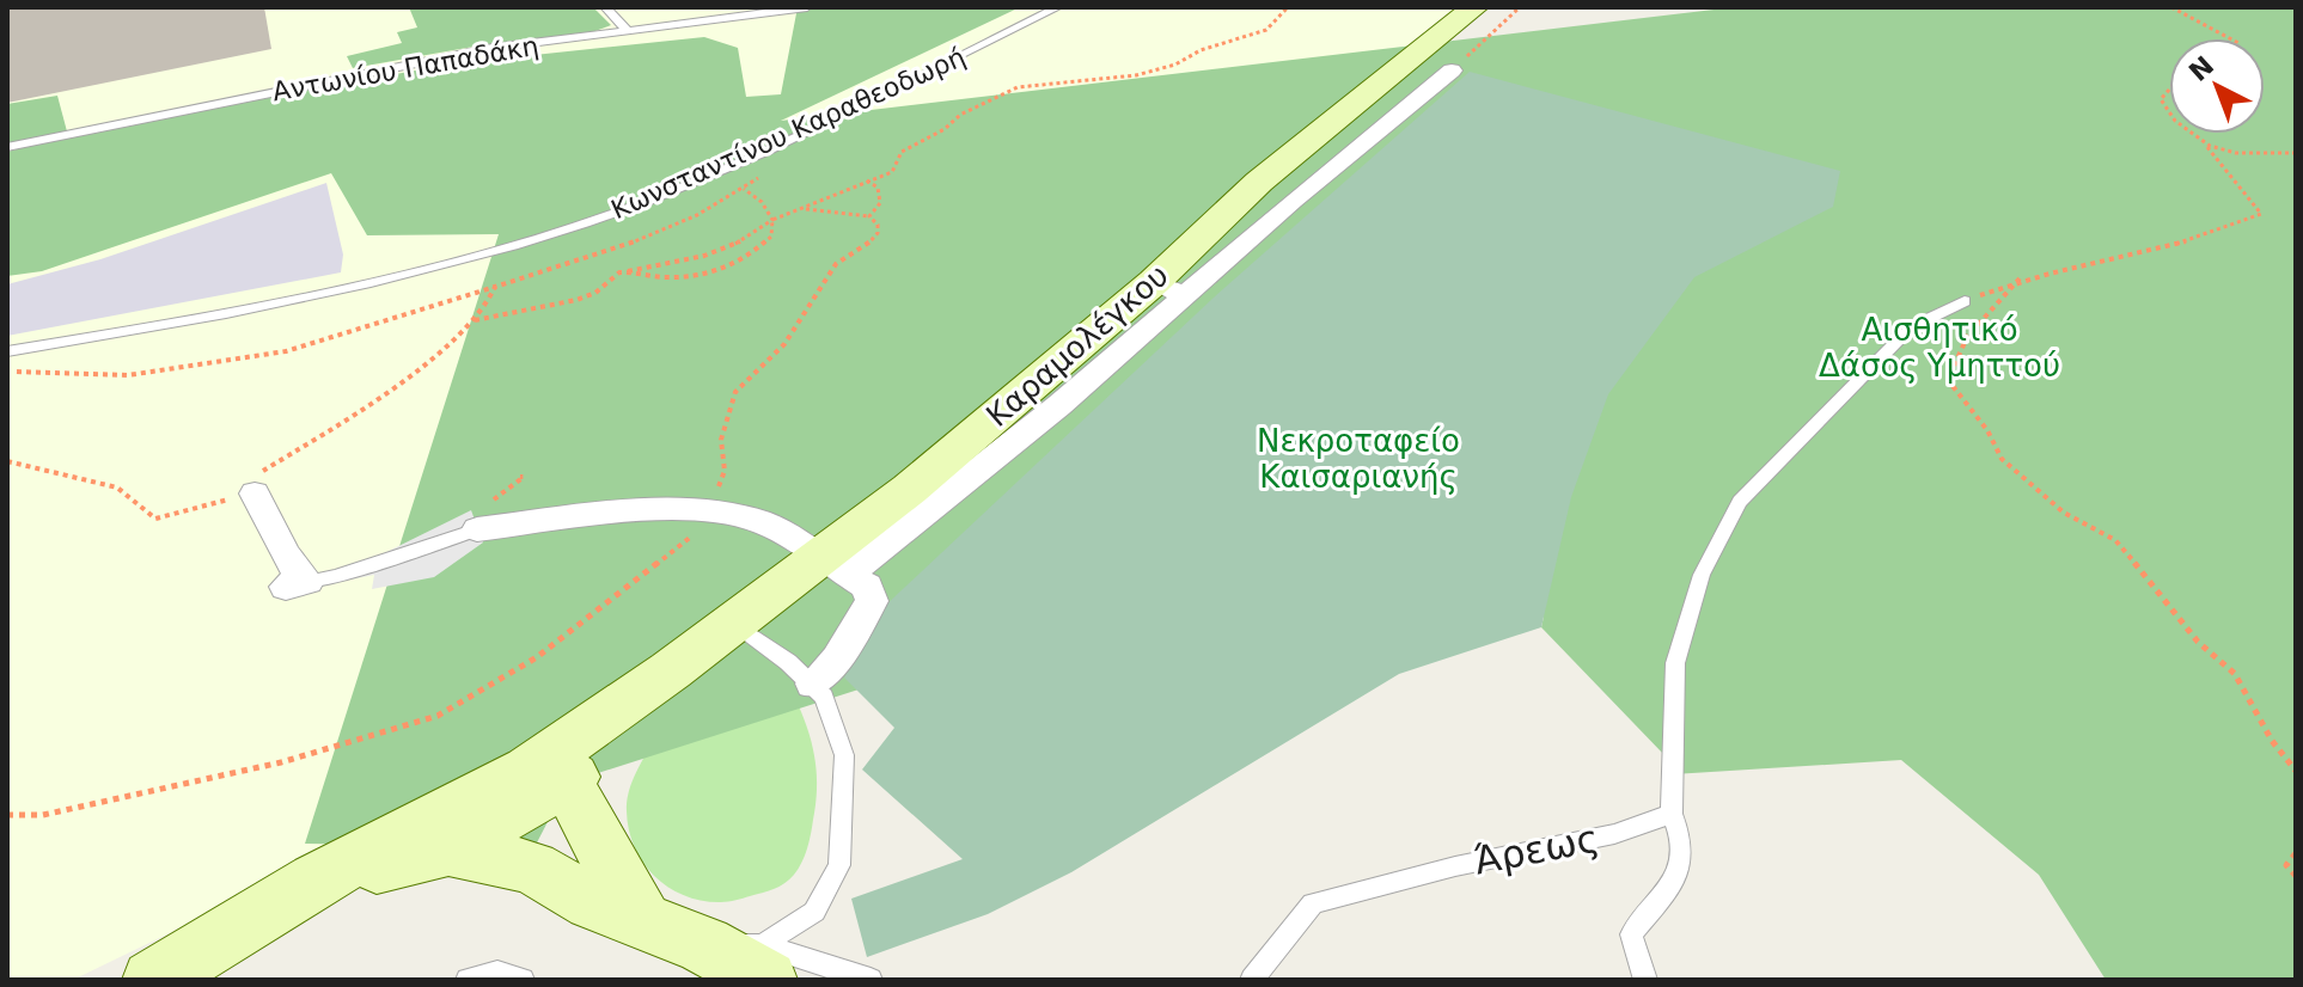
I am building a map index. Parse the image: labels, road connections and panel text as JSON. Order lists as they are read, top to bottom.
{
  "streets": {
    "main road": ["Καραμολέγκου"],
    "lane": ["Αντωνίου Παπαδάκη", "Κωνσταντίνου Καραθεοδωρή", "Άρεως"]
  },
  "parks": ["Αισθητικό Δάσος Υμηττού", "Νεκροταφείο Καισαριανής"],
  "north": "top left"
}
